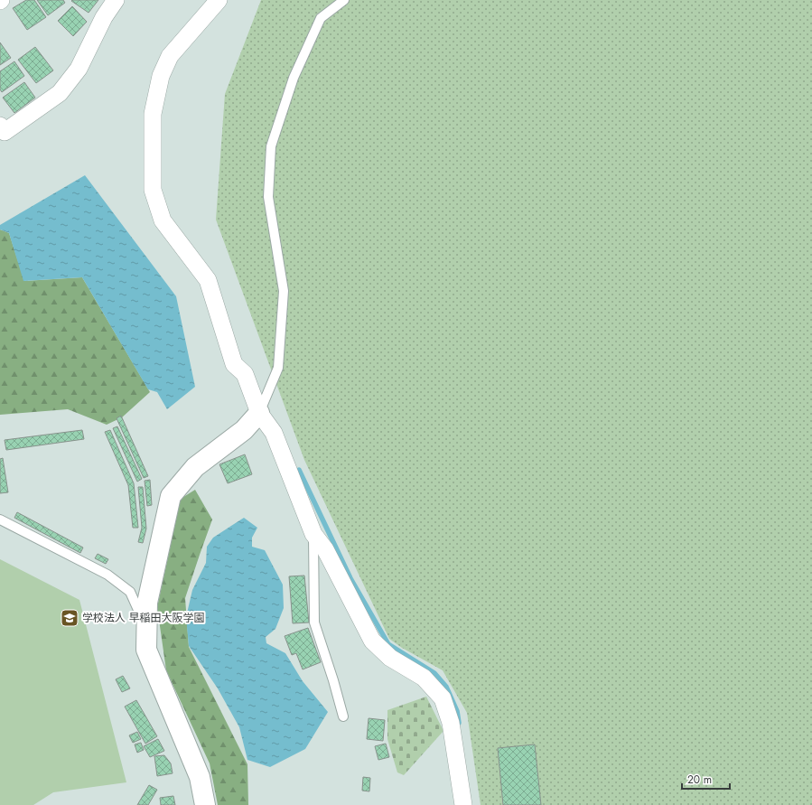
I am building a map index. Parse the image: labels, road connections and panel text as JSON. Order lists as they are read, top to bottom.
{
  "places": {
    "school or university": ["学校法人 早稲田大阪学園"]
  },
  "scale_bar": "20 m"
}
